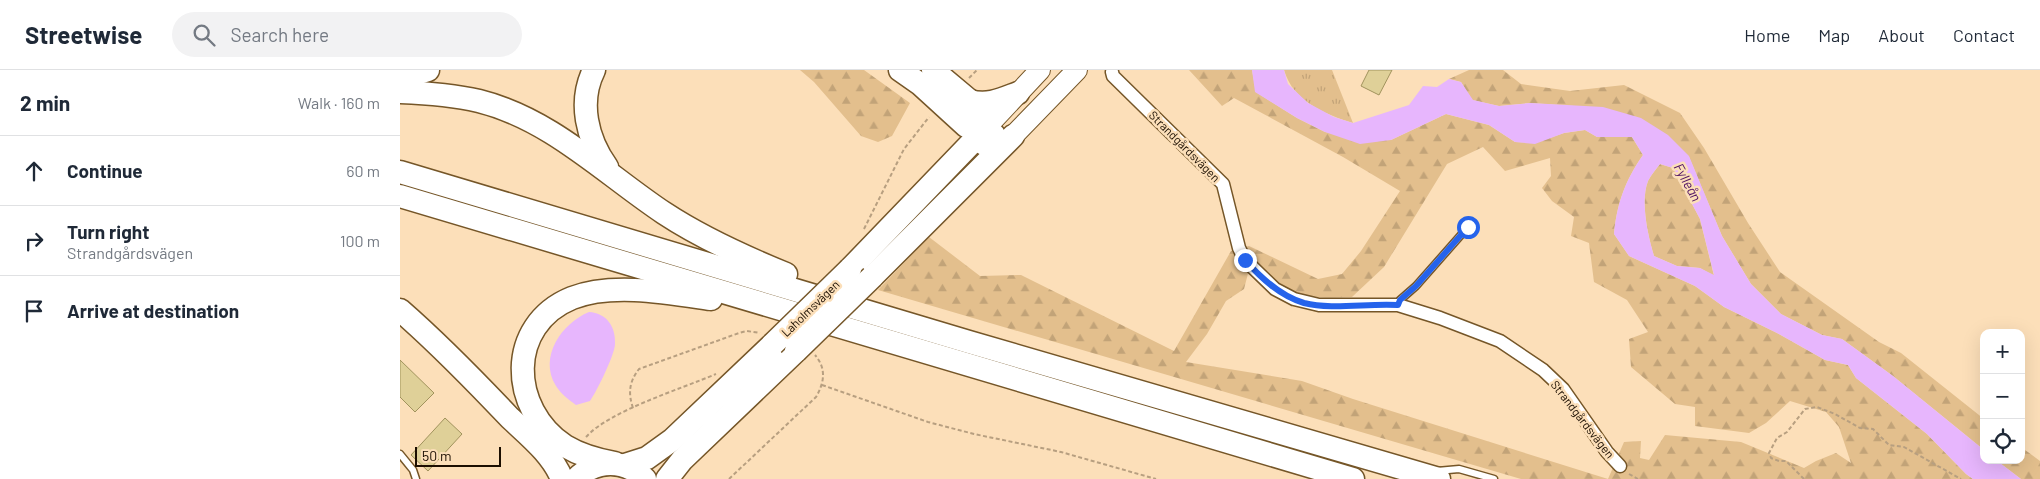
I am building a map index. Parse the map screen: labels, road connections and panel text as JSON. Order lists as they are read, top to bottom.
{
  "streets": {
    "highway": ["Laholmsvägen"],
    "street": ["Strandgårdsvägen"]
  },
  "water": ["Fylleån"],
  "scale_bar": "50 m",
  "page": {
    "header": "Streetwise",
    "search": "Search here",
    "nav": [
      "Home",
      "Map",
      "About",
      "Contact"
    ],
    "heading": ["2 min", "Walk · 160 m"],
    "list": [
      ["Continue", "60 m"],
      ["Turn right", "Strandgårdsvägen", "100 m"],
      "Arrive at destination"
    ],
    "map_buttons": ["+", "−"],
    "scale": "50 m"
  }
}
